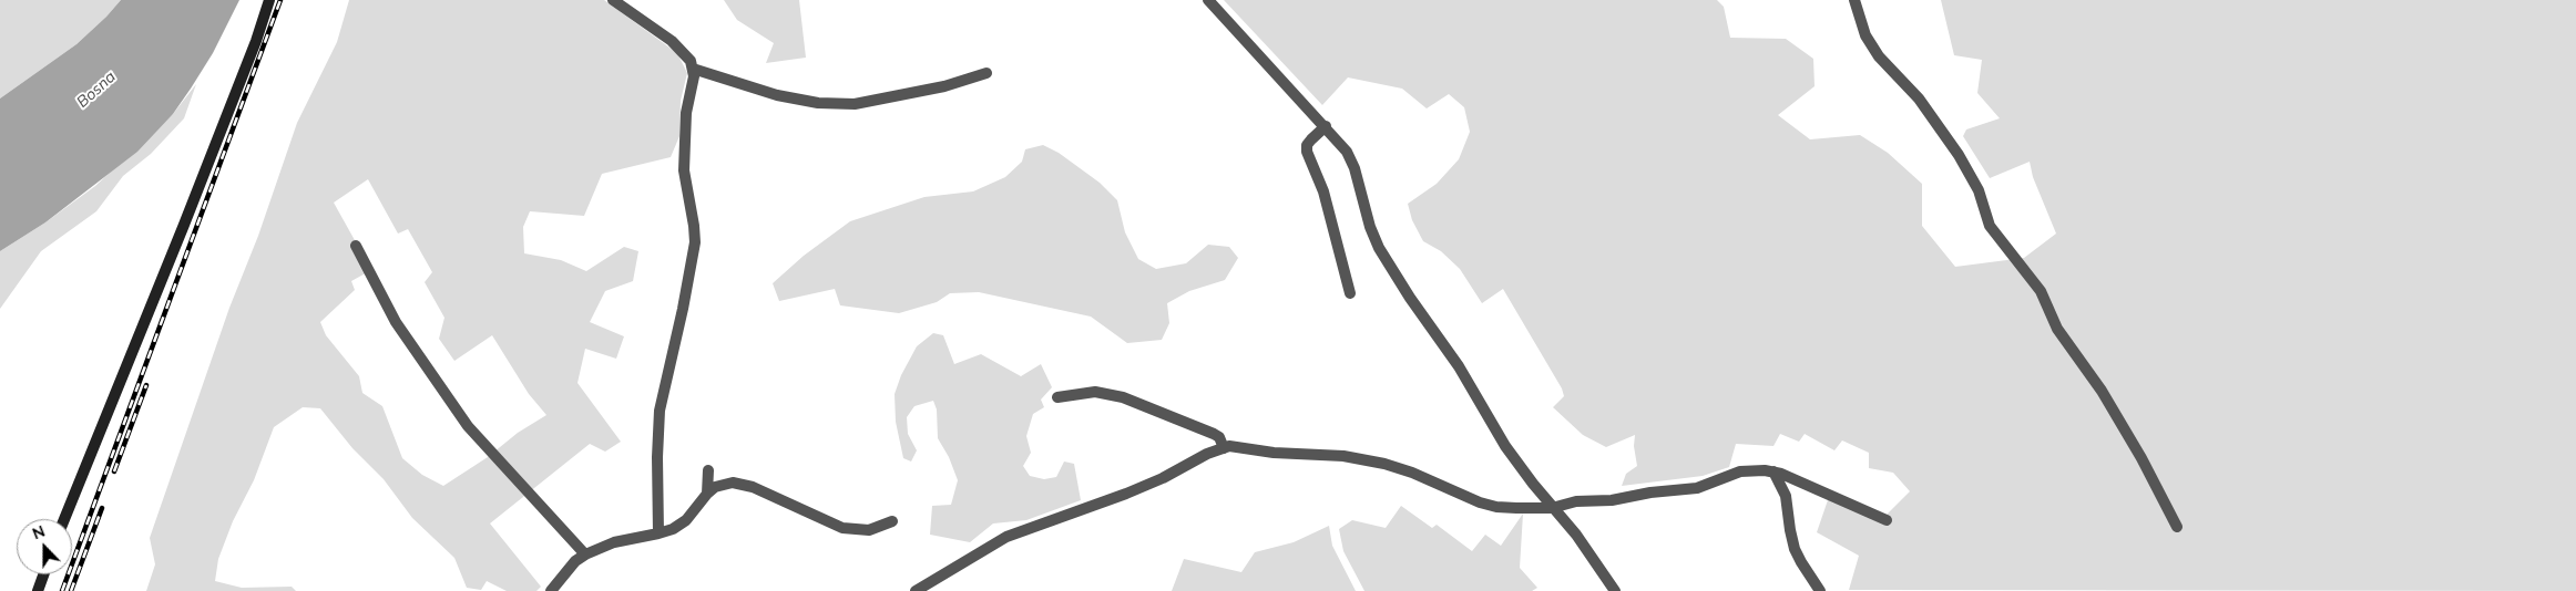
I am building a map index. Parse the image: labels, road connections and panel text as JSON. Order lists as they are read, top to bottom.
{
  "water": ["Bosna"],
  "north": "top"
}
